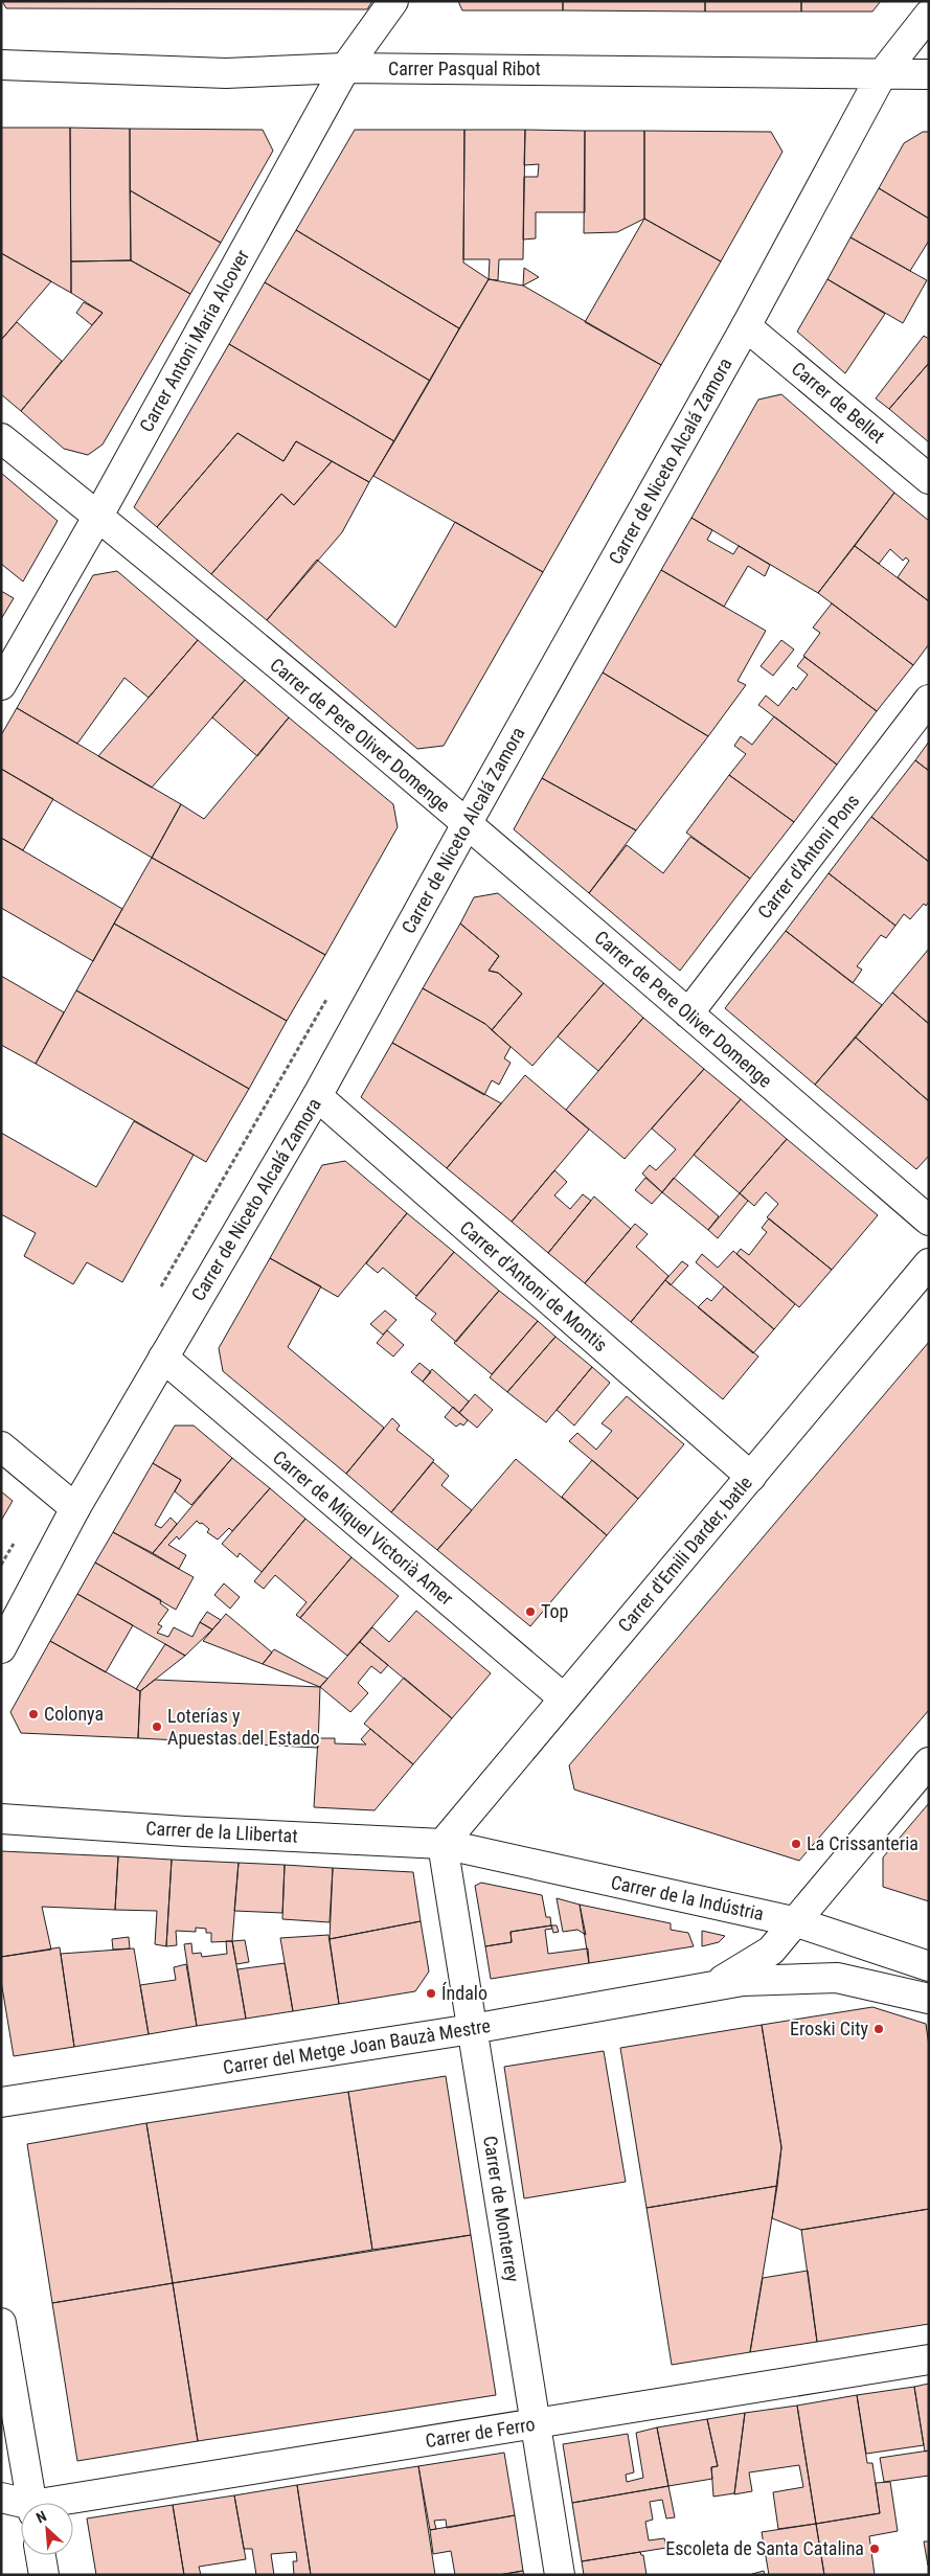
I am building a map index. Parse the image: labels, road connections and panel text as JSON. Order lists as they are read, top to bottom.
{
  "streets": {
    "street": [
      "Carrer Pasqual Ribot",
      "Carrer Antoni Maria Alcover",
      "Carrer de Bellet",
      "Carrer de Niceto Alcalá Zamora",
      "Carrer de Pere Oliver Domenge",
      "Carrer d'Antoni Pons",
      "Carrer d'Antoni de Montis",
      "Carrer de Miquel Victorià Amer",
      "Carrer d'Emili Darder, batle",
      "Carrer de la Llibertat",
      "Carrer de la Indústria",
      "Carrer del Metge Joan Bauzà Mestre",
      "Carrer de Monterrey",
      "Carrer de Ferro"
    ]
  },
  "crossings": [
    ["Carrer Pasqual Ribot", "Carrer Antoni Maria Alcover"],
    ["Carrer Pasqual Ribot", "Carrer de Niceto Alcalá Zamora"],
    ["Carrer Antoni Maria Alcover", "Carrer de Pere Oliver Domenge"],
    ["Carrer de Bellet", "Carrer de Niceto Alcalá Zamora"],
    ["Carrer de Niceto Alcalá Zamora", "Carrer de Pere Oliver Domenge"],
    ["Carrer de Niceto Alcalá Zamora", "Carrer d'Antoni de Montis"],
    ["Carrer de Niceto Alcalá Zamora", "Carrer de Miquel Victorià Amer"],
    ["Carrer de Pere Oliver Domenge", "Carrer d'Antoni Pons"],
    ["Carrer d'Antoni de Montis", "Carrer d'Emili Darder, batle"],
    ["Carrer de Miquel Victorià Amer", "Carrer d'Emili Darder, batle"],
    ["Carrer d'Emili Darder, batle", "Carrer de la Llibertat"],
    ["Carrer d'Emili Darder, batle", "Carrer de la Indústria"],
    ["Carrer d'Emili Darder, batle", "Carrer de Monterrey"],
    ["Carrer de la Llibertat", "Carrer de la Indústria"],
    ["Carrer de la Llibertat", "Carrer de Monterrey"],
    ["Carrer de la Indústria", "Carrer del Metge Joan Bauzà Mestre"],
    ["Carrer de la Indústria", "Carrer de Monterrey"],
    ["Carrer del Metge Joan Bauzà Mestre", "Carrer de Monterrey"],
    ["Carrer de Monterrey", "Carrer de Ferro"]
  ],
  "places": [
    "Top",
    "Colonya",
    "Loterías y Apuestas del Estado",
    "La Crissanteria",
    "Índalo",
    "Eroski City",
    "Escoleta de Santa Catalina"
  ],
  "north": "top left"
}
